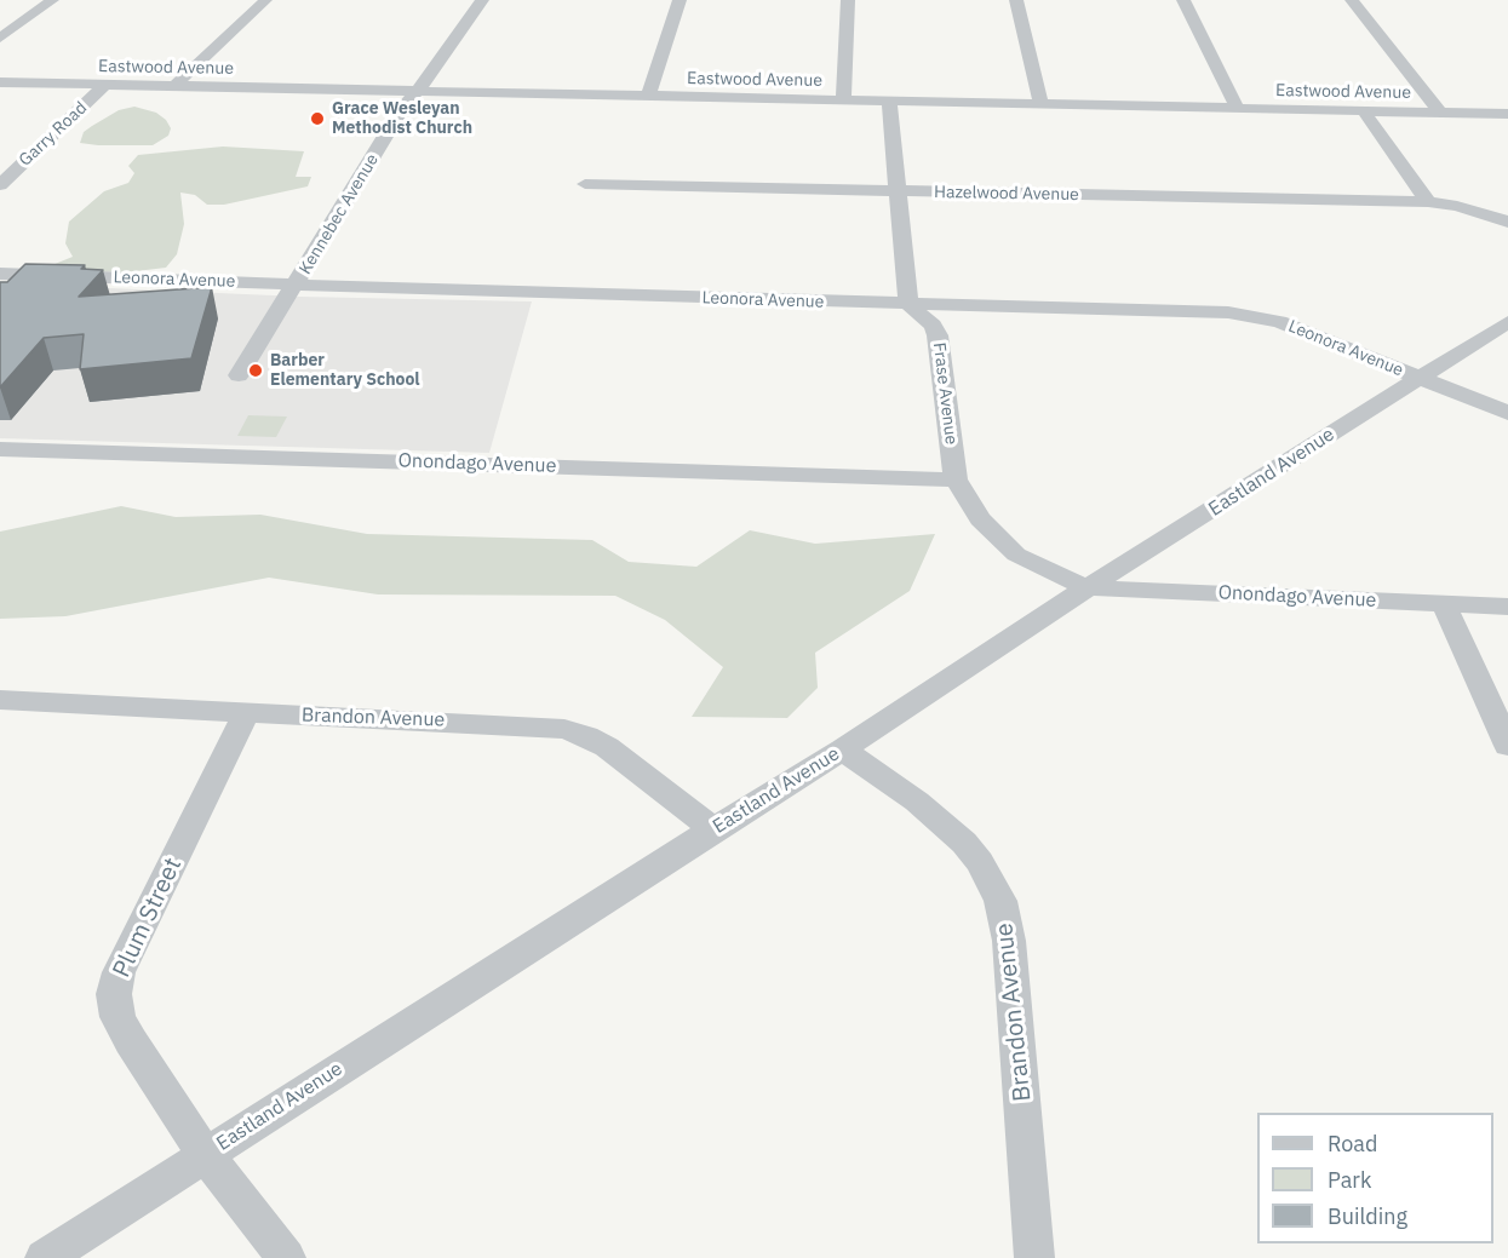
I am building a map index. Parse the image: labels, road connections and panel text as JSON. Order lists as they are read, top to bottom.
{
  "streets": {
    "street": [
      "Eastwood Avenue",
      "Garry Road",
      "Hazelwood Avenue",
      "Kennebec Avenue",
      "Leonora Avenue",
      "Frase Avenue",
      "Onondago Avenue",
      "Eastland Avenue",
      "Brandon Avenue",
      "Plum Street"
    ]
  },
  "crossings": [
    ["Eastwood Avenue", "Garry Road"],
    ["Eastwood Avenue", "Kennebec Avenue"],
    ["Kennebec Avenue", "Leonora Avenue"],
    ["Leonora Avenue", "Frase Avenue"],
    ["Leonora Avenue", "Eastland Avenue"],
    ["Frase Avenue", "Onondago Avenue"],
    ["Frase Avenue", "Eastland Avenue"],
    ["Onondago Avenue", "Eastland Avenue"],
    ["Eastland Avenue", "Brandon Avenue"],
    ["Eastland Avenue", "Plum Street"],
    ["Brandon Avenue", "Plum Street"]
  ],
  "places": ["Grace Wesleyan Methodist Church", "Barber Elementary School"],
  "legend": ["Road", "Park", "Building"]
}
